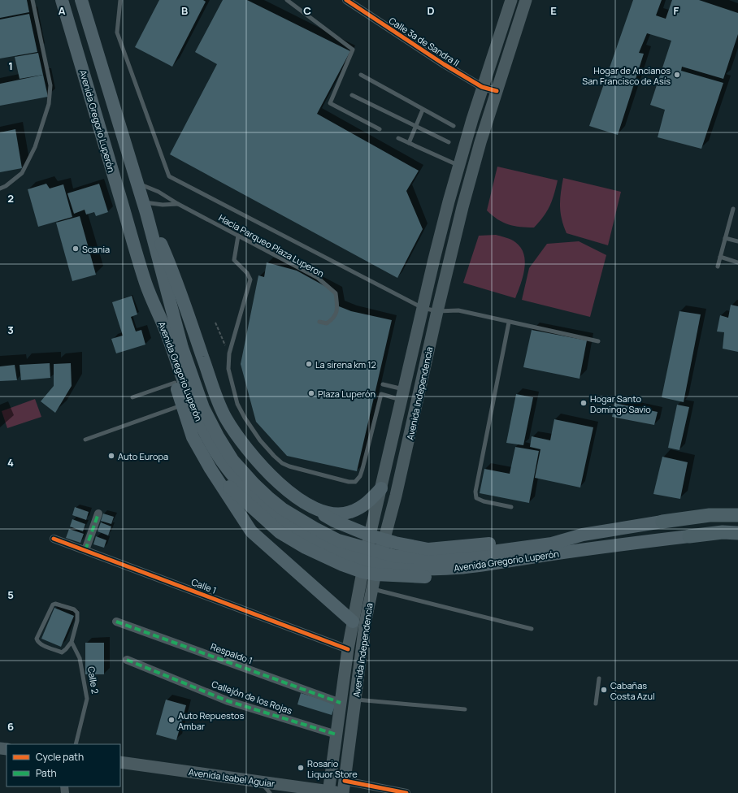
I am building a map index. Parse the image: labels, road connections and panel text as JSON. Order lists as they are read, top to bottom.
{
  "streets": {
    "main road": ["Avenida Gregorio Luperón", "Avenida Independencia", "Avenida Isabel Aguiar"],
    "street": [
      "Calle 3a de Sandra II",
      "Calle 1",
      "Respaldo 1",
      "Callejón de los Rojas"
    ],
    "lane": ["Hacia Parqueo Plaza Luperon", "Calle 2"]
  },
  "crossings": [
    ["Calle 3a de Sandra II", "Avenida Independencia"],
    ["Avenida Gregorio Luperón", "Hacia Parqueo Plaza Luperon"],
    ["Avenida Independencia", "Calle 1"],
    ["Avenida Independencia", "Respaldo 1"],
    ["Avenida Independencia", "Callejón de los Rojas"],
    ["Avenida Independencia", "Avenida Isabel Aguiar"]
  ],
  "places": [
    "Hogar de Ancianos San Francisco de Asís",
    "Scania",
    "La sirena km 12",
    "Plaza Luperón",
    "Hogar Santo Domingo Savio",
    "Auto Europa",
    "Cabañas Costa Azul",
    "Auto Repuestos Ambar",
    "Rosario Liquor Store"
  ],
  "legend": ["Cycle path", "Path"],
  "grid": {
    "columns": [
      "A",
      "B",
      "C",
      "D",
      "E",
      "F"
    ],
    "rows": [
      "1",
      "2",
      "3",
      "4",
      "5",
      "6"
    ]
  }
}
